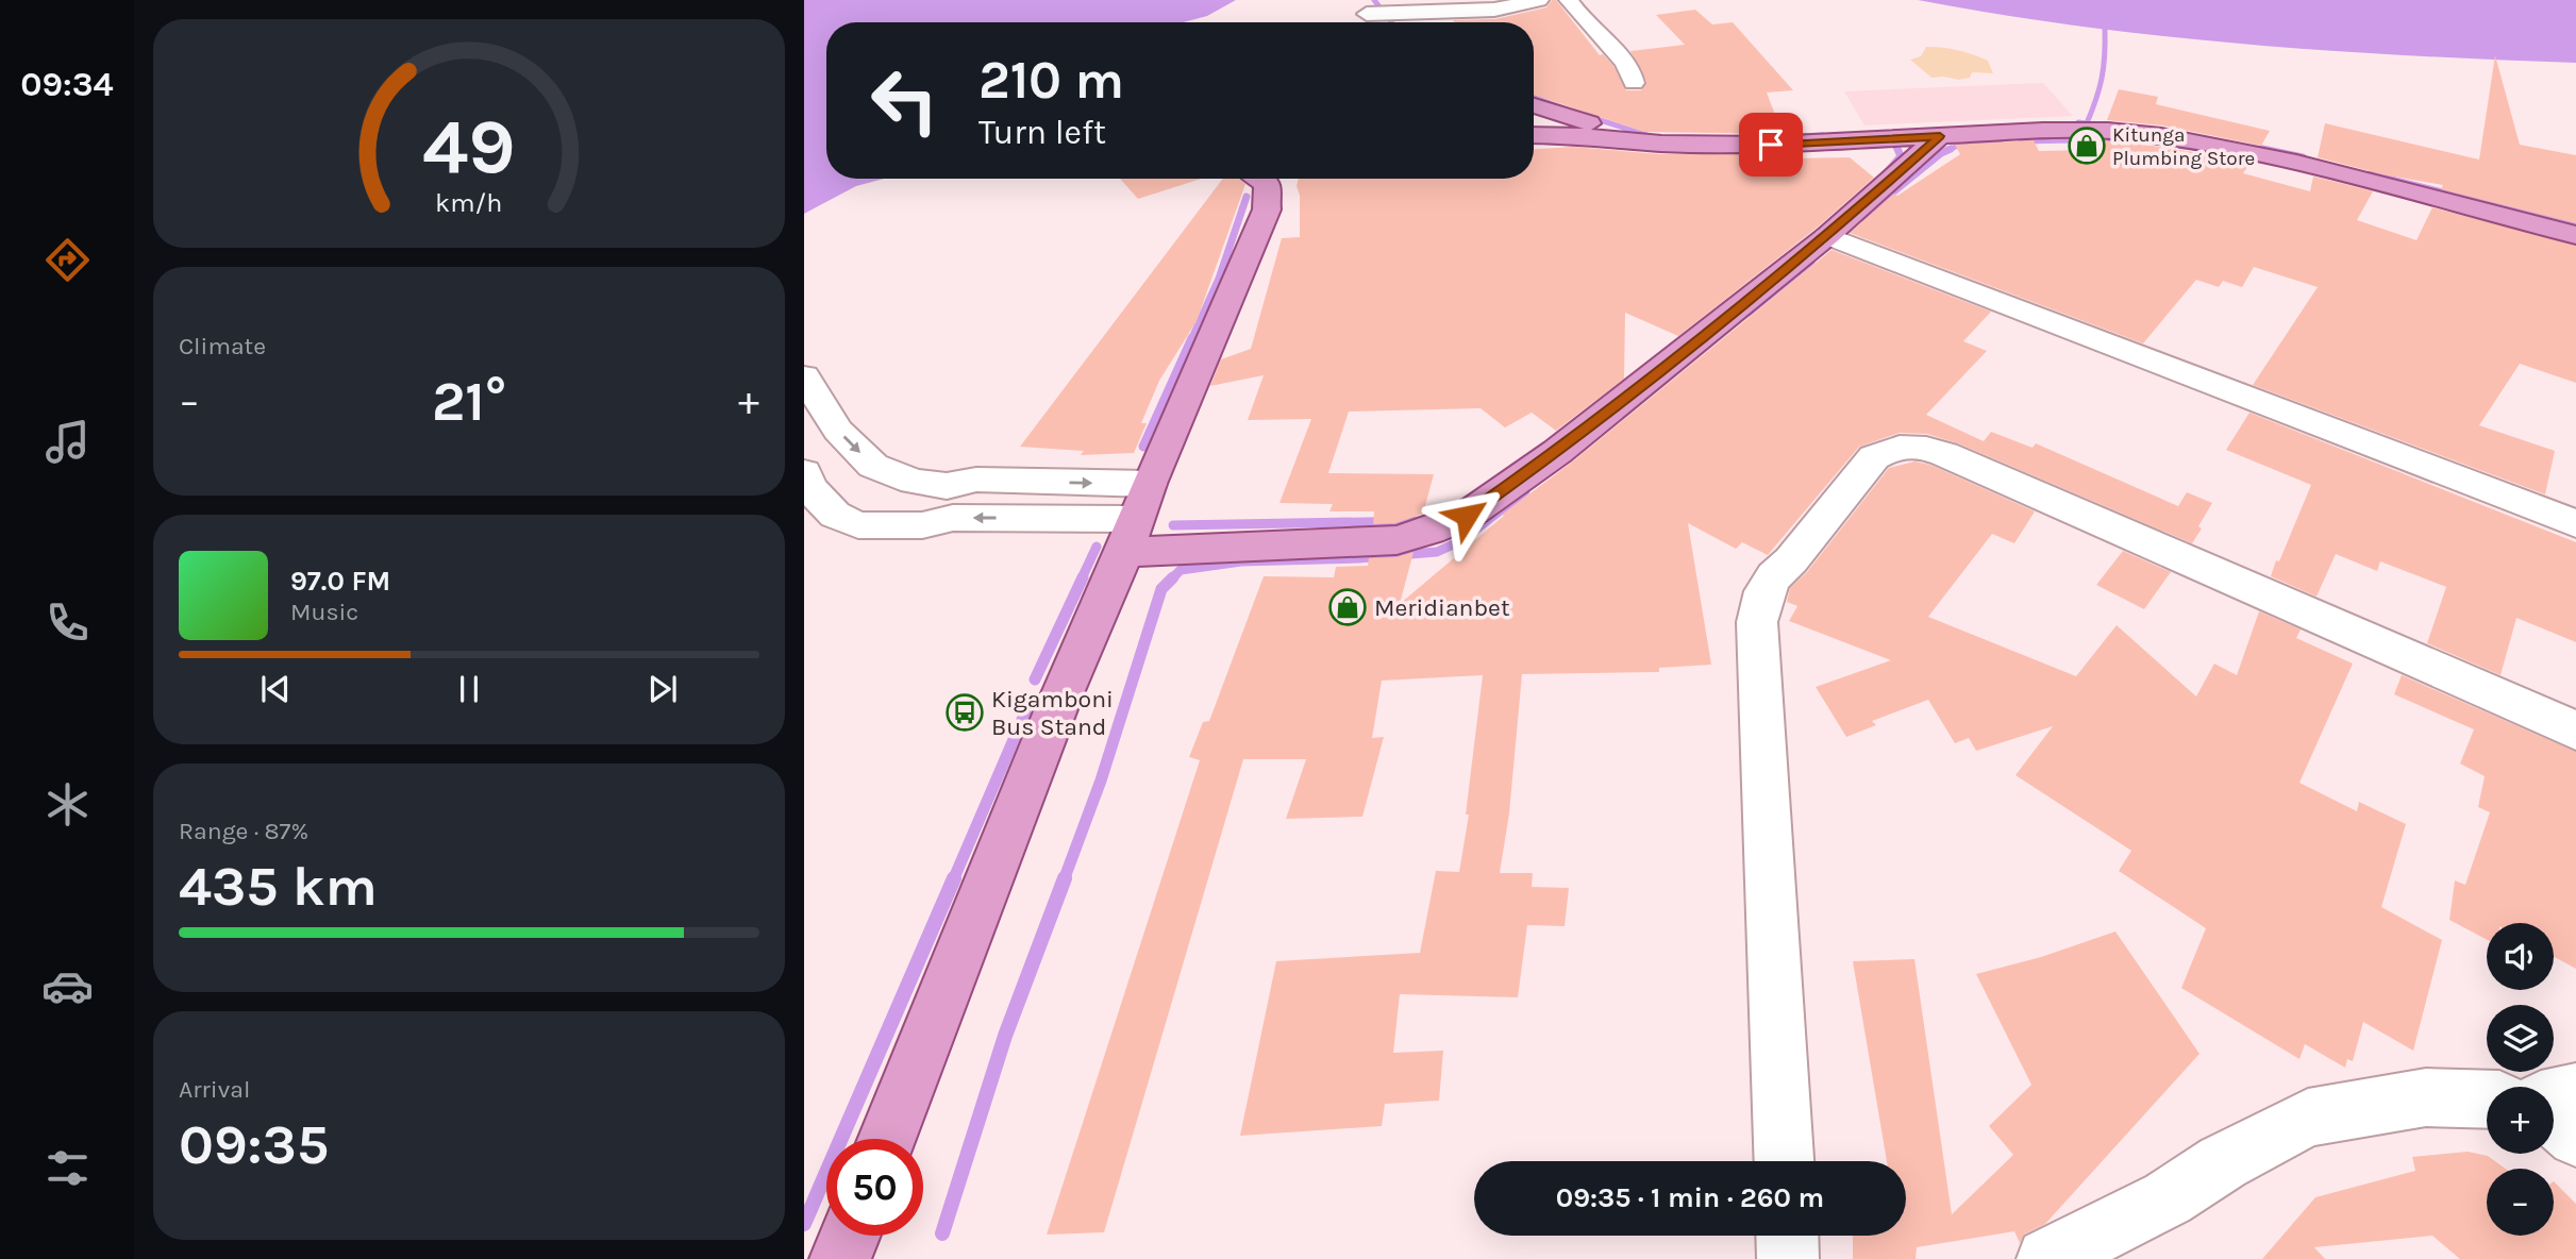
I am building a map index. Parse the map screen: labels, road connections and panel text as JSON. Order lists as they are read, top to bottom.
{
  "places": {
    "shop": ["Kitunga Plumbing Store", "Meridianbet"],
    "bus stop": ["Kigamboni Bus Stand"]
  },
  "page": {
    "tabs": "09:34",
    "turn": ["210 m", "Turn left"],
    "tile": [
      "Climate",
      ["Range · 87%", "435 km"],
      ["Arrival", "09:35"]
    ],
    "heat": ["−", "21°", "+"],
    "song": ["97.0 FM", "Music"],
    "map_buttons": ["+", "−"],
    "limit": "50",
    "trip": "09:35 · 1 min · 260 m",
    "gauge": ["49", "km/h"]
  }
}
